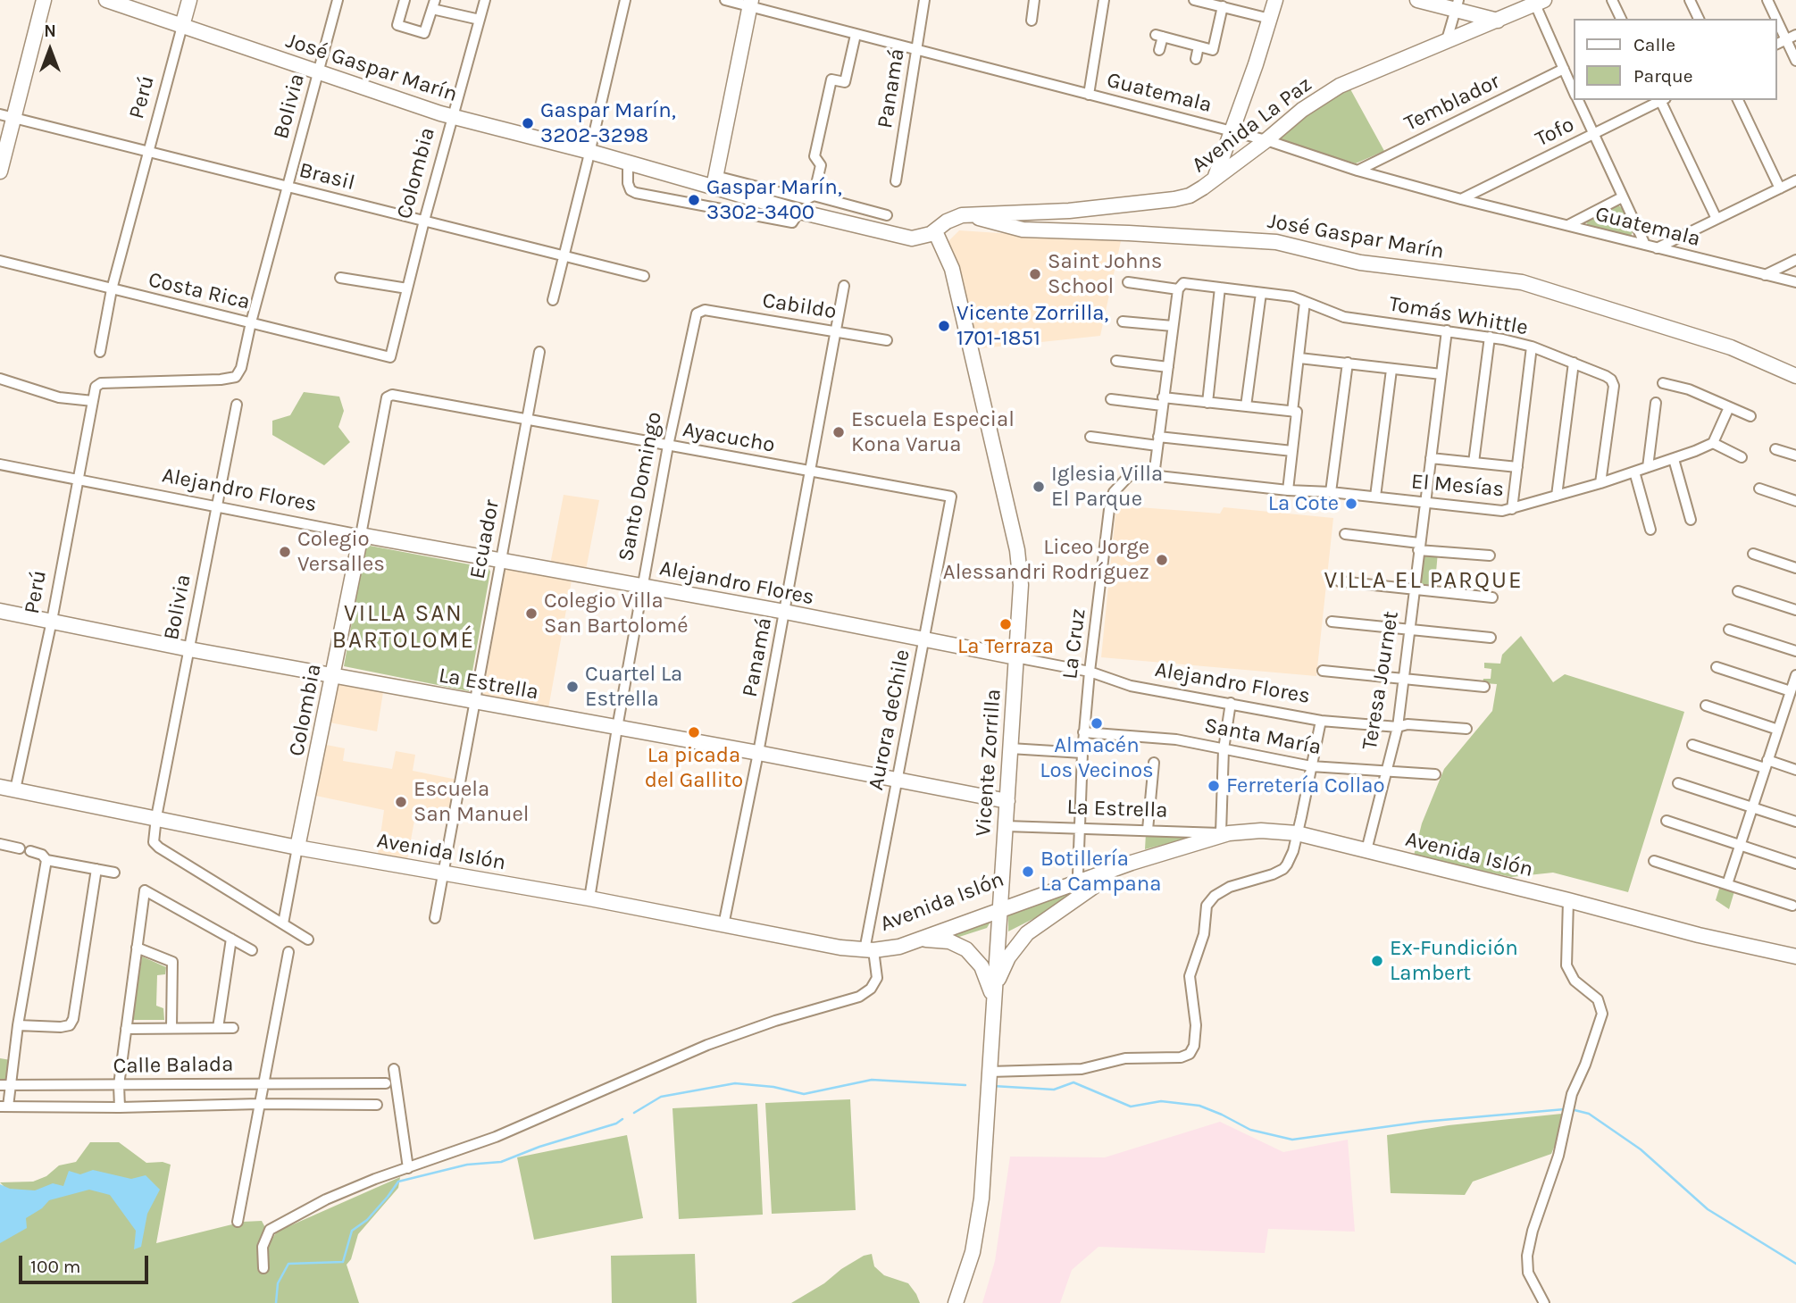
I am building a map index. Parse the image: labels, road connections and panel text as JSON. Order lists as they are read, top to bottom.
{
  "streets": {
    "main road": [
      "José Gaspar Marín",
      "Perú",
      "Avenida La Paz",
      "Colombia",
      "Alejandro Flores",
      "La Estrella",
      "Vicente Zorrilla",
      "Avenida Islón"
    ],
    "street": [
      "Panamá",
      "Guatemala",
      "Temblador",
      "Bolivia",
      "Tofo",
      "Brasil",
      "Costa Rica",
      "Cabildo",
      "Tomás Whittle",
      "Ayacucho",
      "El Mesías",
      "Santo Domingo",
      "Ecuador",
      "La Cruz",
      "Teresa Journet",
      "Aurora deChile",
      "Santa María",
      "Calle Balada"
    ]
  },
  "crossings": [
    ["José Gaspar Marín", "Perú"],
    ["José Gaspar Marín", "Bolivia"],
    ["José Gaspar Marín", "Avenida La Paz"],
    ["José Gaspar Marín", "Colombia"],
    ["José Gaspar Marín", "Vicente Zorrilla"],
    ["Panamá", "Guatemala"],
    ["Panamá", "Cabildo"],
    ["Panamá", "Ayacucho"],
    ["Panamá", "Alejandro Flores"],
    ["Panamá", "La Estrella"],
    ["Panamá", "Avenida Islón"],
    ["Guatemala", "Temblador"],
    ["Guatemala", "Avenida La Paz"],
    ["Guatemala", "Tofo"],
    ["Perú", "Bolivia"],
    ["Perú", "Brasil"],
    ["Perú", "Costa Rica"],
    ["Perú", "Alejandro Flores"],
    ["Perú", "La Estrella"],
    ["Perú", "Avenida Islón"],
    ["Bolivia", "Colombia"],
    ["Bolivia", "Brasil"],
    ["Bolivia", "Costa Rica"],
    ["Bolivia", "Alejandro Flores"],
    ["Bolivia", "La Estrella"],
    ["Bolivia", "Avenida Islón"],
    ["Avenida La Paz", "Vicente Zorrilla"],
    ["Colombia", "Brasil"],
    ["Colombia", "Costa Rica"],
    ["Colombia", "Ayacucho"],
    ["Colombia", "Alejandro Flores"],
    ["Colombia", "La Estrella"],
    ["Colombia", "Avenida Islón"],
    ["Cabildo", "Santo Domingo"],
    ["Tomás Whittle", "El Mesías"],
    ["Tomás Whittle", "Teresa Journet"],
    ["Ayacucho", "Santo Domingo"],
    ["Ayacucho", "Ecuador"],
    ["Ayacucho", "Aurora deChile"],
    ["El Mesías", "La Cruz"],
    ["El Mesías", "Teresa Journet"],
    ["Santo Domingo", "Alejandro Flores"],
    ["Santo Domingo", "La Estrella"],
    ["Santo Domingo", "Avenida Islón"],
    ["Alejandro Flores", "Ecuador"],
    ["Alejandro Flores", "La Cruz"],
    ["Alejandro Flores", "Teresa Journet"],
    ["Alejandro Flores", "Aurora deChile"],
    ["Alejandro Flores", "Vicente Zorrilla"],
    ["Ecuador", "La Estrella"],
    ["Ecuador", "Avenida Islón"],
    ["La Cruz", "La Estrella"],
    ["La Cruz", "Santa María"],
    ["La Cruz", "Avenida Islón"],
    ["Teresa Journet", "Santa María"],
    ["Teresa Journet", "Avenida Islón"],
    ["La Estrella", "Aurora deChile"],
    ["La Estrella", "Vicente Zorrilla"],
    ["La Estrella", "Avenida Islón"],
    ["Aurora deChile", "Avenida Islón"],
    ["Vicente Zorrilla", "Avenida Islón"]
  ],
  "districts": ["VILLA EL PARQUE", "VILLA SAN BARTOLOMÉ"],
  "places": [
    "Gaspar Marín, 3202-3298",
    "Gaspar Marín, 3302-3400",
    "Saint Johns School",
    "Vicente Zorrilla, 1701-1851",
    "Escuela Especial Kona Varua",
    "Iglesia Villa El Parque",
    "La Cote",
    "Colegio Versalles",
    "Liceo Jorge Alessandri Rodríguez",
    "Colegio Villa San Bartolomé",
    "La Terraza",
    "Cuartel La Estrella",
    "Almacén Los Vecinos",
    "La picada del Gallito",
    "Ferretería Collao",
    "Escuela San Manuel",
    "Botillería La Campana",
    "Ex-Fundición Lambert"
  ],
  "legend": ["Calle", "Parque"],
  "scale_bar": "100 m",
  "north": "top"
}
